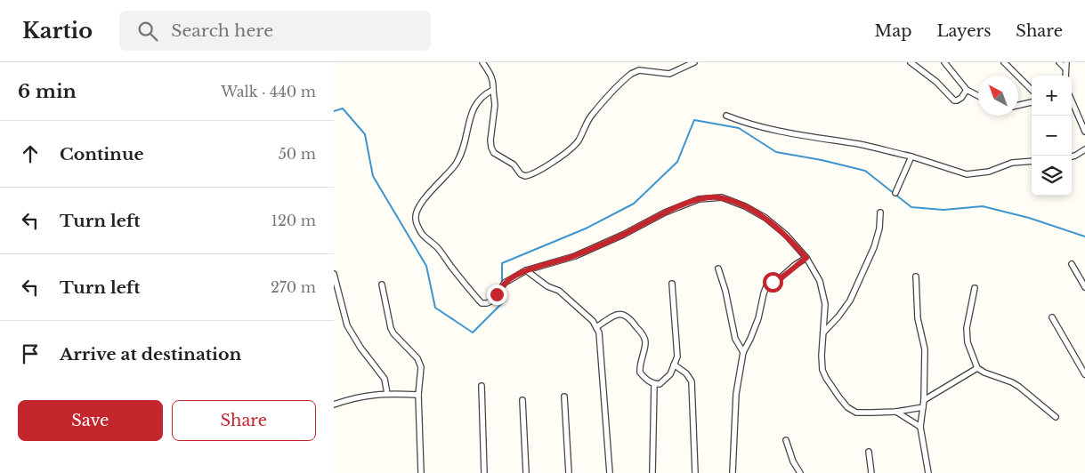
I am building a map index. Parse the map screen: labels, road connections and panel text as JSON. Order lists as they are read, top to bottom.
{
  "north": "top left",
  "page": {
    "header": "Kartio",
    "search": "Search here",
    "nav": ["Map", "Layers", "Share"],
    "heading": ["6 min", "Walk · 440 m"],
    "map_buttons": ["+", "−"],
    "list": [
      ["Continue", "50 m"],
      ["Turn left", "120 m"],
      ["Turn left", "270 m"],
      "Arrive at destination"
    ],
    "buttons": ["Save", "Share"]
  }
}
